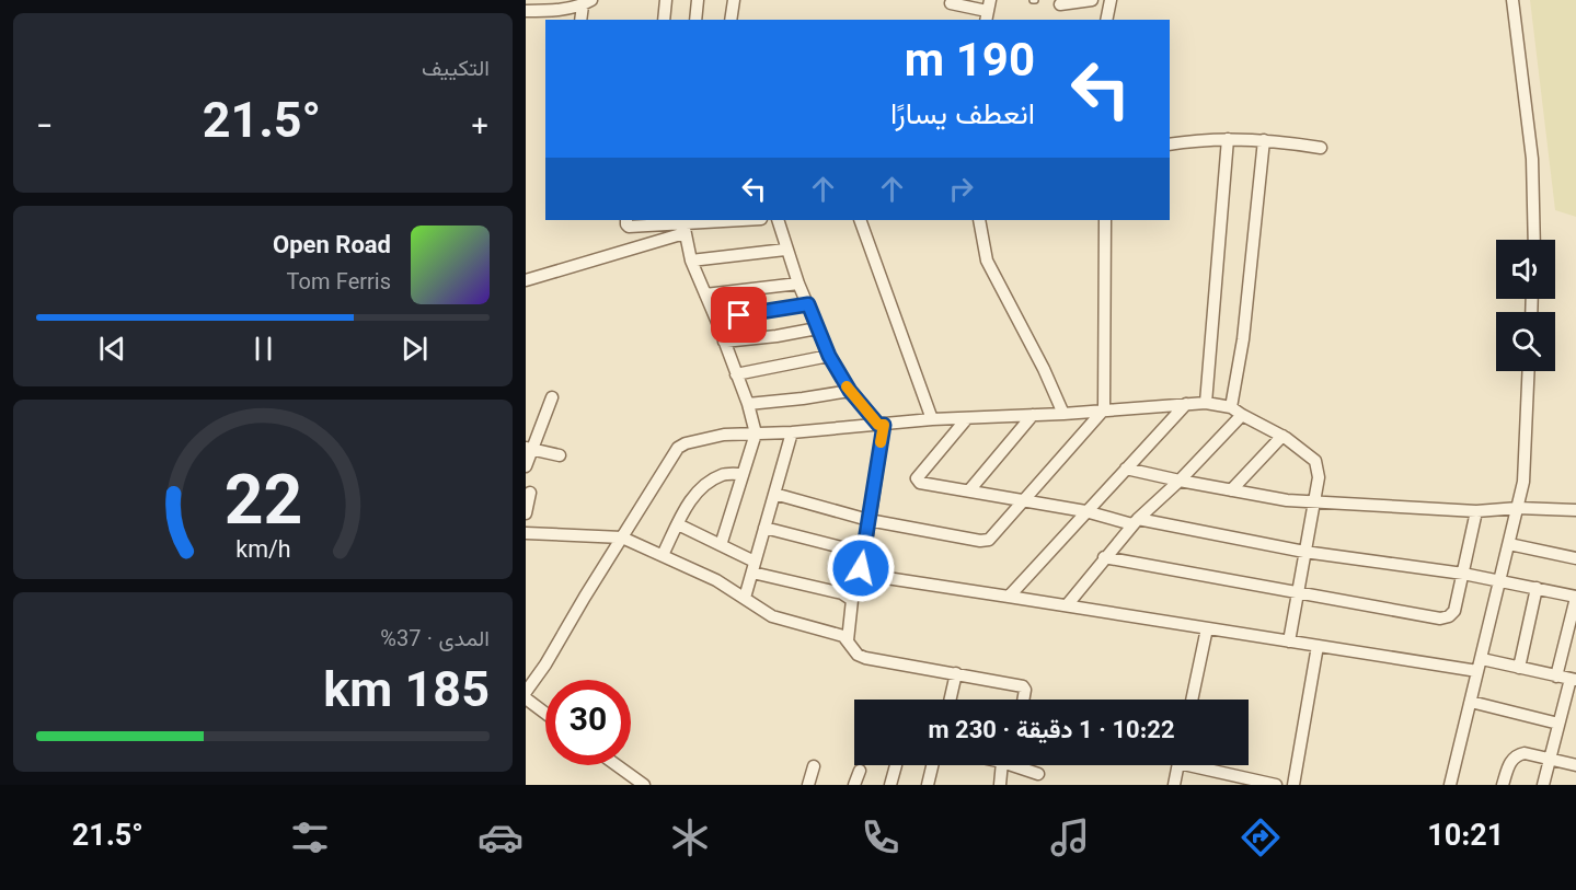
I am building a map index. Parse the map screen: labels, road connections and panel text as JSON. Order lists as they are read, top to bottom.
{
  "page": {
    "tile": [
      "التكييف",
      ["المدى · 37%", "185 km"]
    ],
    "turn": ["190 m", "انعطف يسارًا"],
    "heat": ["−", "21.5°", "+"],
    "song": ["Open Road", "Tom Ferris"],
    "limit": "30",
    "trip": "10:22 · 1 دقيقة · 230 m",
    "tabs": ["10:21", "21.5°"],
    "gauge": ["22", "km/h"]
  }
}
